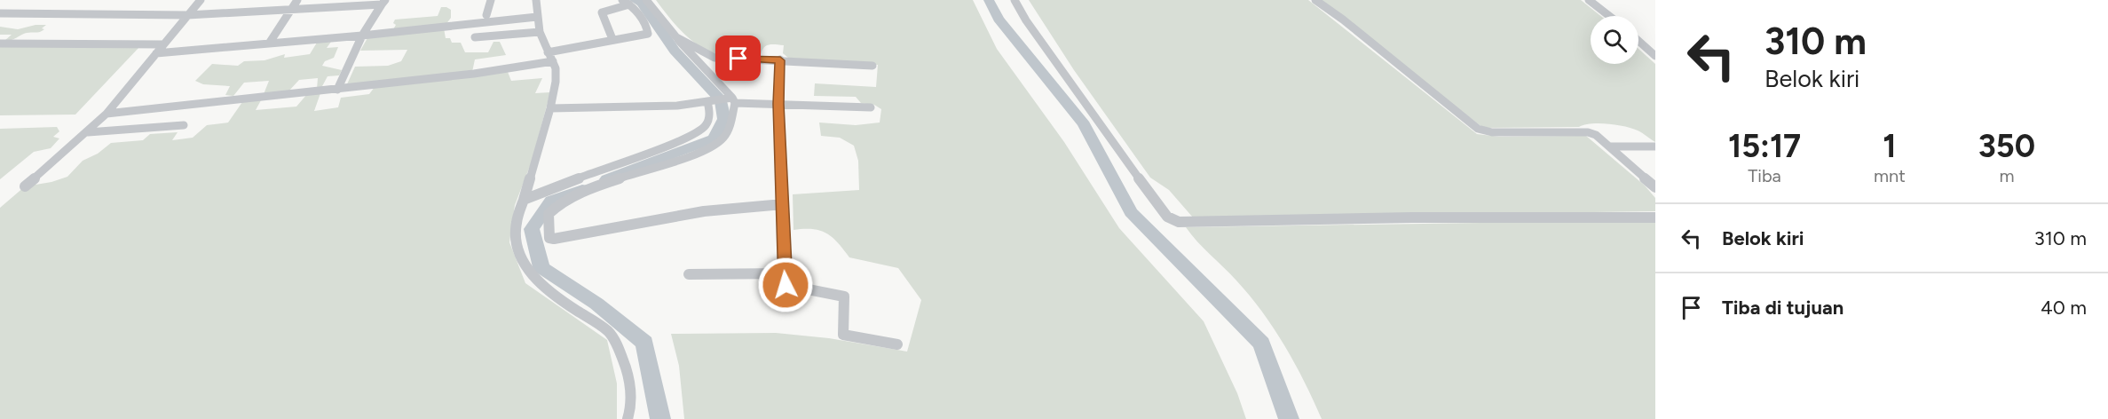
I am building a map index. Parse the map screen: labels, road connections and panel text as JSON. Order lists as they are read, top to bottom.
{
  "page": {
    "turn": ["310 m", "Belok kiri"],
    "eta": [
      "15:17",
      "Tiba",
      "1",
      "mnt",
      "350",
      "m"
    ],
    "list": [
      {
        "name": "Belok kiri",
        "value": "310 m"
      },
      {
        "name": "Tiba di tujuan",
        "value": "40 m"
      }
    ]
  }
}
